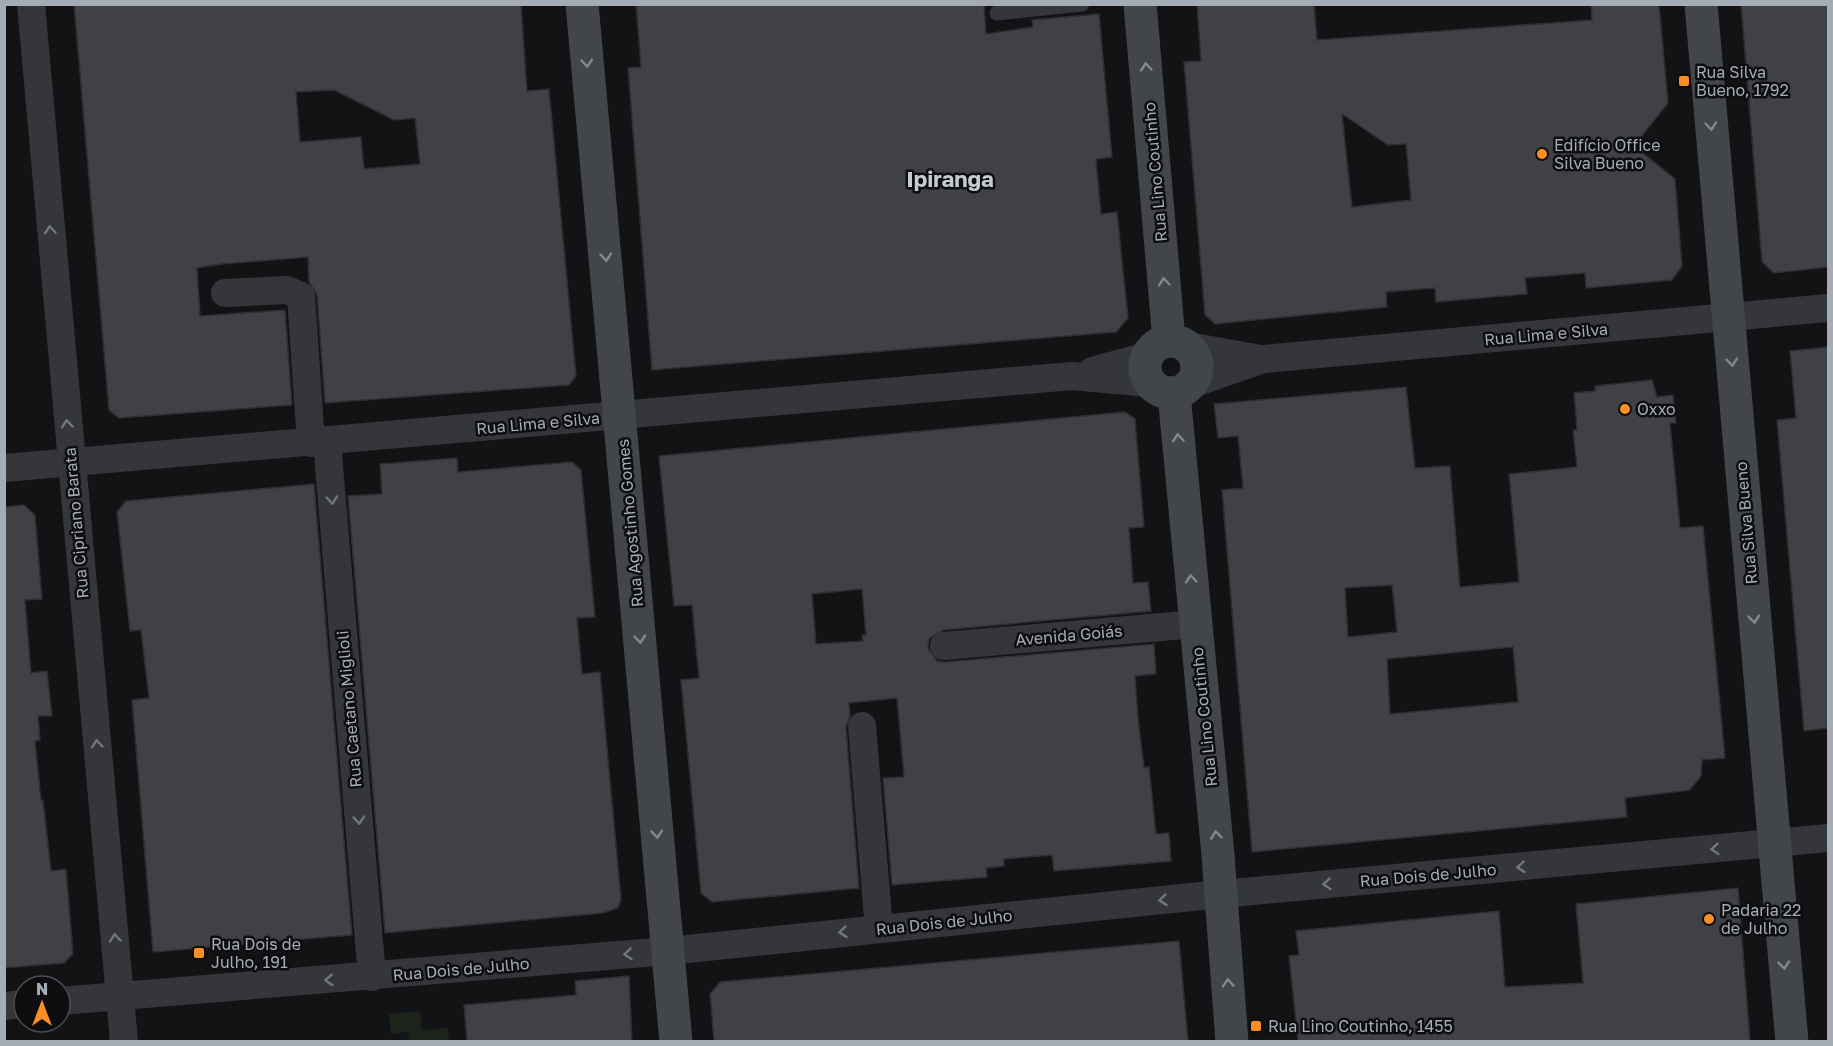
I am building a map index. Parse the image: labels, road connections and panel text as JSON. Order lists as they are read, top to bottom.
{
  "streets": {
    "street": [
      "Rua Lino Coutinho",
      "Rua Lima e Silva",
      "Rua Cipriano Barata",
      "Rua Agostinho Gomes",
      "Rua Silva Bueno",
      "Avenida Goiás",
      "Rua Caetano Miglioli",
      "Rua Dois de Julho"
    ]
  },
  "crossings": [
    ["Rua Lino Coutinho", "Rua Lima e Silva"],
    ["Rua Lino Coutinho", "Avenida Goiás"],
    ["Rua Lino Coutinho", "Rua Dois de Julho"],
    ["Rua Lima e Silva", "Rua Cipriano Barata"],
    ["Rua Lima e Silva", "Rua Agostinho Gomes"],
    ["Rua Lima e Silva", "Rua Silva Bueno"],
    ["Rua Lima e Silva", "Rua Caetano Miglioli"],
    ["Rua Cipriano Barata", "Rua Dois de Julho"],
    ["Rua Agostinho Gomes", "Rua Dois de Julho"],
    ["Rua Silva Bueno", "Rua Dois de Julho"],
    ["Rua Caetano Miglioli", "Rua Dois de Julho"]
  ],
  "one_way": [
    "Rua Lino Coutinho",
    "Rua Cipriano Barata",
    "Rua Agostinho Gomes",
    "Rua Silva Bueno",
    "Rua Caetano Miglioli",
    "Rua Dois de Julho"
  ],
  "districts": ["Ipiranga"],
  "places": {
    "transit": ["Rua Silva Bueno, 1792", "Rua Dois de Julho, 191", "Rua Lino Coutinho, 1455"],
    "other": ["Edifício Office Silva Bueno", "Oxxo", "Padaria 22 de Julho"]
  },
  "north": "top"
}
